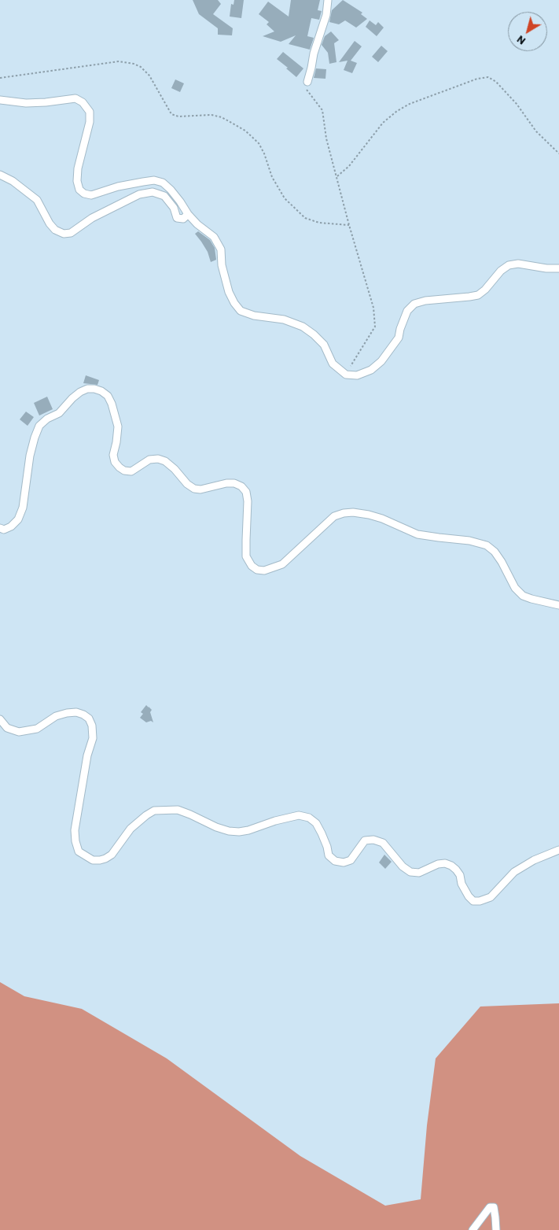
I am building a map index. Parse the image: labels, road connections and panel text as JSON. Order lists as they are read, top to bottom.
{
  "north": "bottom left"
}
